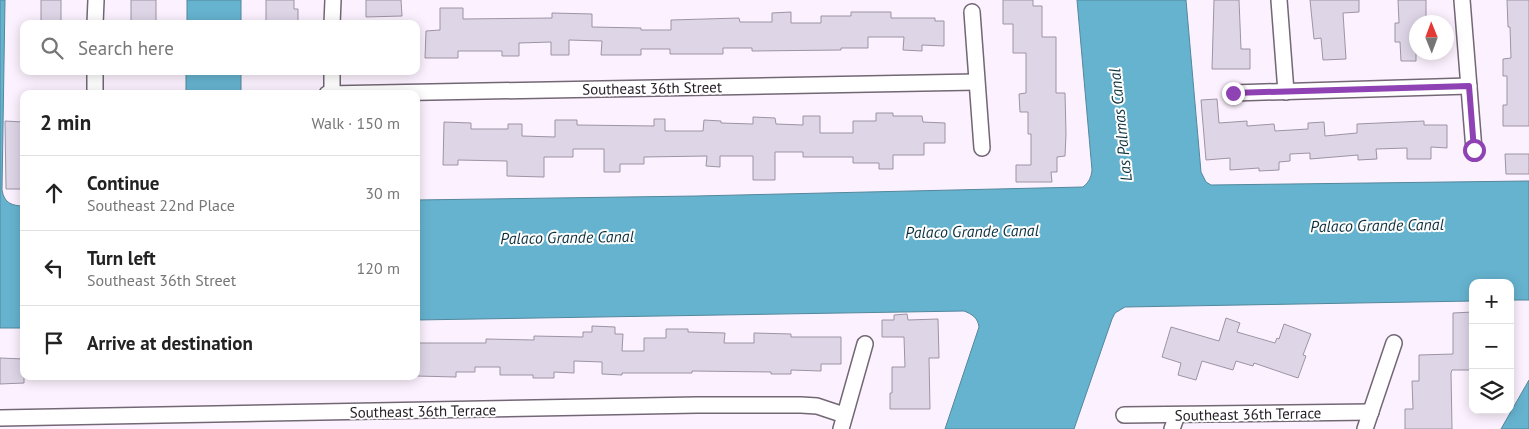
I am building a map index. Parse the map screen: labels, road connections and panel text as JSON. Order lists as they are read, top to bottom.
{
  "streets": {
    "street": ["Southeast 36th Street", "Southeast 36th Terrace"]
  },
  "water": ["Las Palmas Canal", "Palaco Grande Canal"],
  "north": "top",
  "page": {
    "search": "Search here",
    "heading": ["2 min", "Walk · 150 m"],
    "list": [
      ["Continue", "Southeast 22nd Place", "30 m"],
      ["Turn left", "Southeast 36th Street", "120 m"],
      "Arrive at destination"
    ],
    "map_buttons": ["+", "−"]
  }
}
